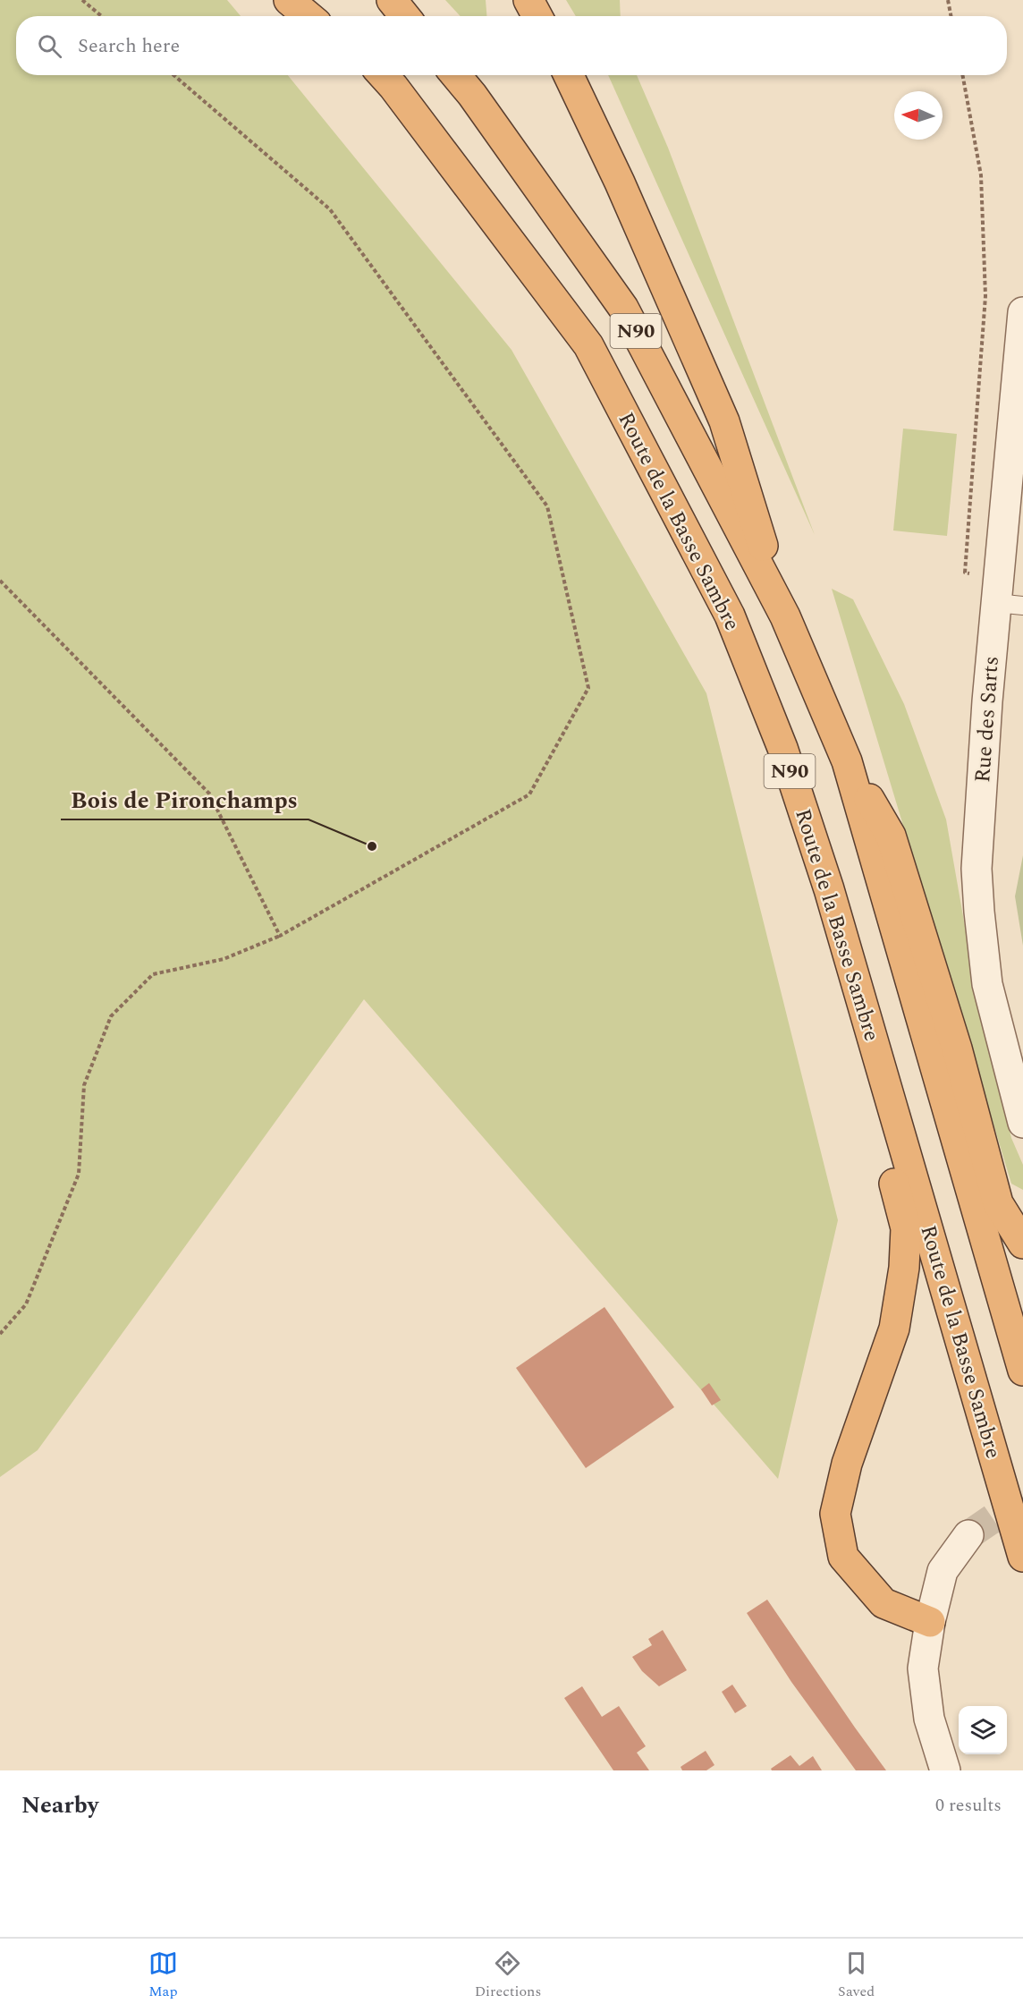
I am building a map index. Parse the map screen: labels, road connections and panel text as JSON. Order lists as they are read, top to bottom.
{
  "streets": {
    "highway": ["N90", "Route de la Basse Sambre"],
    "street": ["Rue des Sarts"]
  },
  "places": ["Bois de Pironchamps"],
  "north": "left",
  "page": {
    "search": "Search here",
    "heading": ["Nearby", "0 results"],
    "nav": ["Map", "Directions", "Saved"]
  }
}
